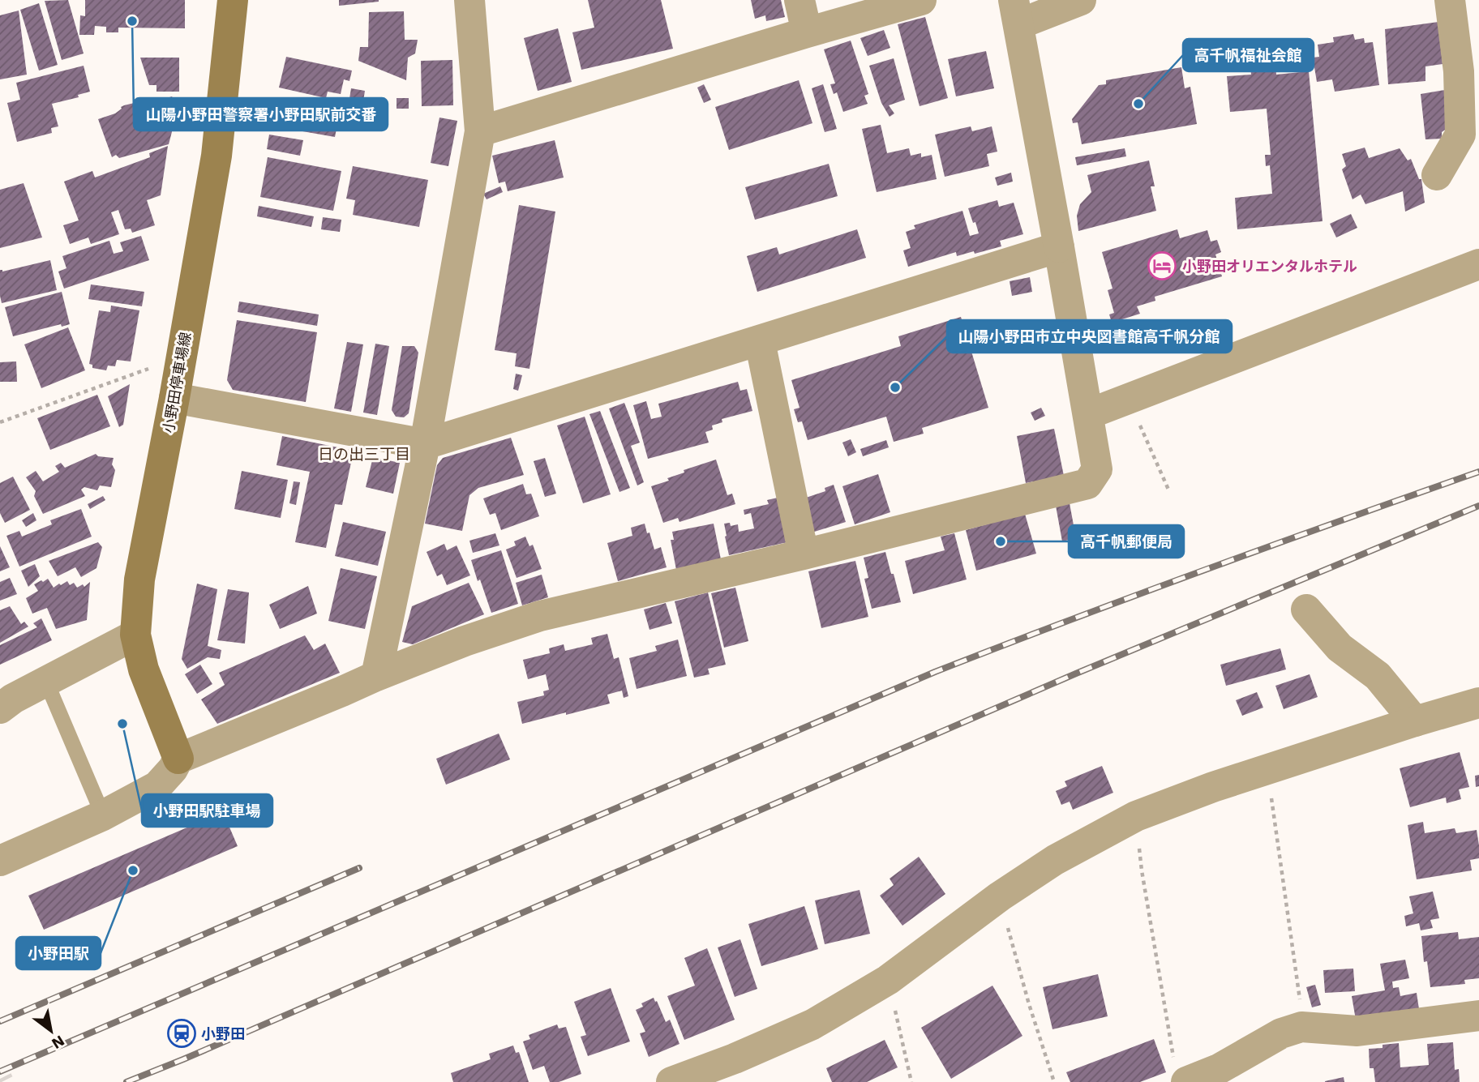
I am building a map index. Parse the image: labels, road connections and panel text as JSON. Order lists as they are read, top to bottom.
{
  "streets": {
    "main road": ["小野田停車場線"]
  },
  "districts": ["日の出三丁目"],
  "places": {
    "other": [
      "山陽小野田警察署小野田駅前交番",
      "高千帆福祉会館",
      "山陽小野田市立中央図書館高千帆分館",
      "高千帆郵便局",
      "小野田駅駐車場",
      "小野田駅"
    ],
    "hotel": ["小野田オリエンタルホテル"],
    "station": ["小野田"]
  },
  "north": "bottom right"
}
